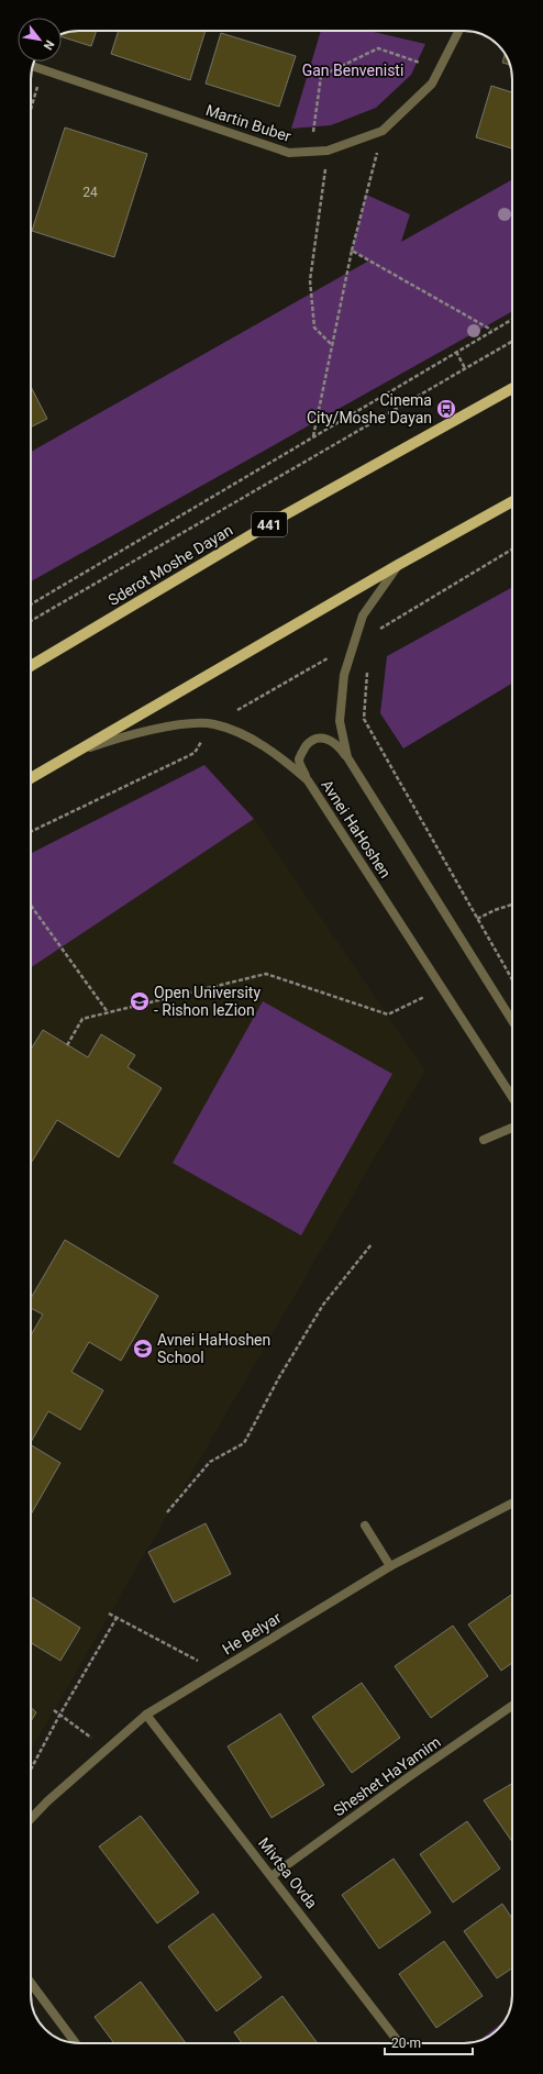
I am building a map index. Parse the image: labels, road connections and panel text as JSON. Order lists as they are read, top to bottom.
{
  "streets": {
    "main road": ["441", "Sderot Moshe Dayan"],
    "street": [
      "Martin Buber",
      "Avnei HaHoshen",
      "He BeIyar",
      "Sheshet HaYamim",
      "Mivtsa Ovda"
    ]
  },
  "crossings": [
    ["He BeIyar", "Mivtsa Ovda"],
    ["Sheshet HaYamim", "Mivtsa Ovda"]
  ],
  "parks": ["Gan Benvenisti"],
  "places": {
    "bus stop": ["Cinema City/Moshe Dayan"],
    "school or university": ["Open University - Rishon leZion", "Avnei HaHoshen School"]
  },
  "house_numbers": ["24"],
  "scale_bar": "20 m",
  "north": "bottom right"
}
